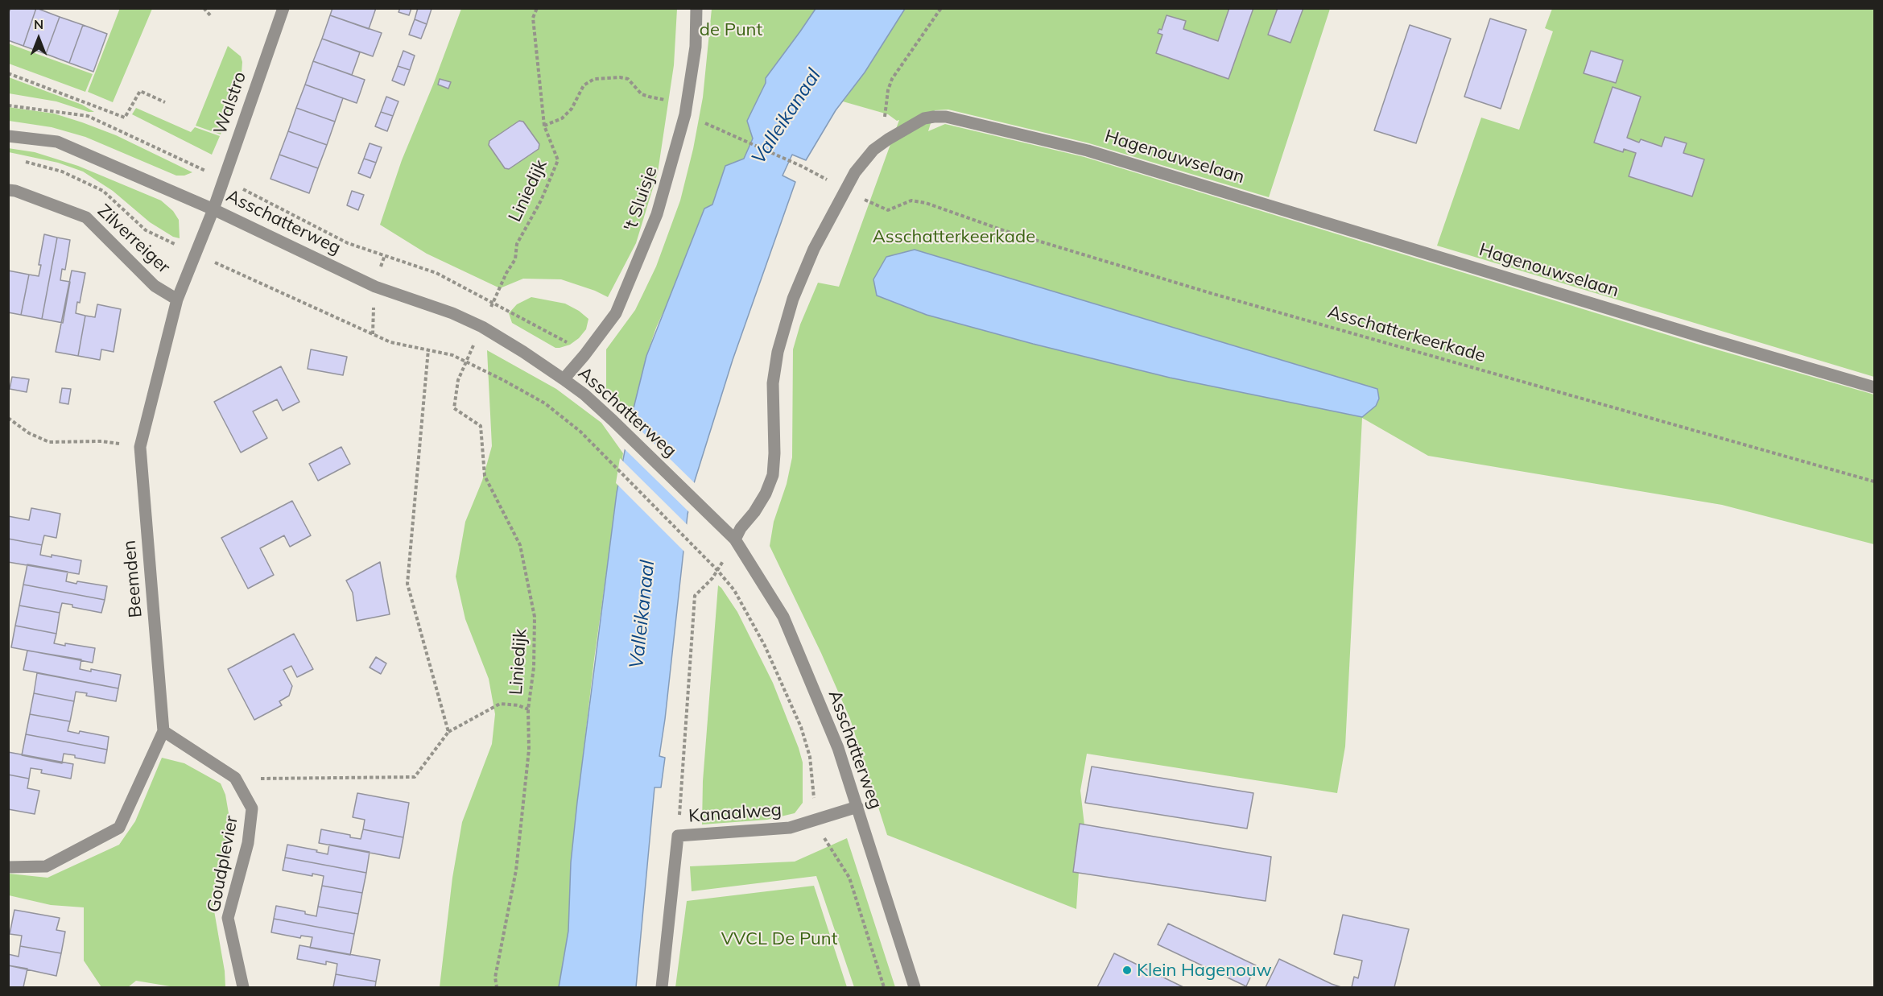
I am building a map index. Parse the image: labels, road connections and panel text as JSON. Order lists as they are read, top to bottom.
{
  "streets": {
    "street": [
      "Walstro",
      "Hagenouwselaan",
      "'t Sluisje",
      "Asschatterweg",
      "Zilverreiger",
      "Beemden",
      "Kanaalweg",
      "Goudplevier"
    ],
    "path": ["Liniedijk", "Asschatterkeerkade"]
  },
  "crossings": [
    ["Walstro", "Asschatterweg"],
    ["Walstro", "Beemden"],
    ["Hagenouwselaan", "Asschatterweg"],
    ["'t Sluisje", "Asschatterweg"],
    ["Asschatterweg", "Beemden"],
    ["Asschatterweg", "Kanaalweg"],
    ["Zilverreiger", "Beemden"],
    ["Beemden", "Goudplevier"]
  ],
  "water": ["Valleikanaal"],
  "parks": ["de Punt", "Asschatterkeerkade", "VVCL De Punt"],
  "places": ["Klein Hagenouw"],
  "north": "top"
}
